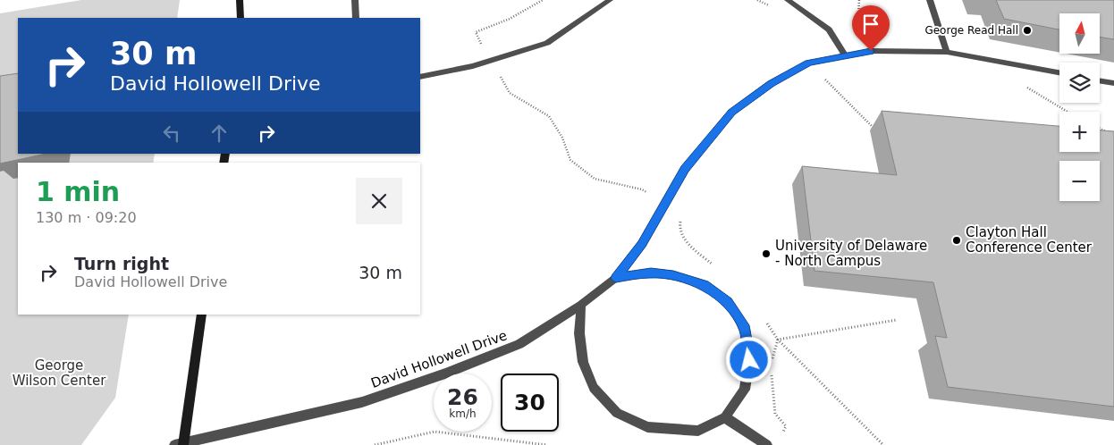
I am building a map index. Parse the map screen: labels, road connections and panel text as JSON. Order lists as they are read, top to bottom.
{
  "streets": {
    "street": ["David Hollowell Drive"]
  },
  "parks": ["George Wilson Center"],
  "places": ["George Read Hall", "Clayton Hall Conference Center", "University of Delaware - North Campus"],
  "north": "top",
  "page": {
    "map_buttons": ["+", "−"],
    "turn": ["30 m", "David Hollowell Drive"],
    "heading": ["1 min", "130 m · 09:20"],
    "list": [
      {
        "name": "Turn right",
        "note": "David Hollowell Drive",
        "value": "30 m"
      }
    ],
    "speed": "26 km/h",
    "limit": "30"
  }
}
